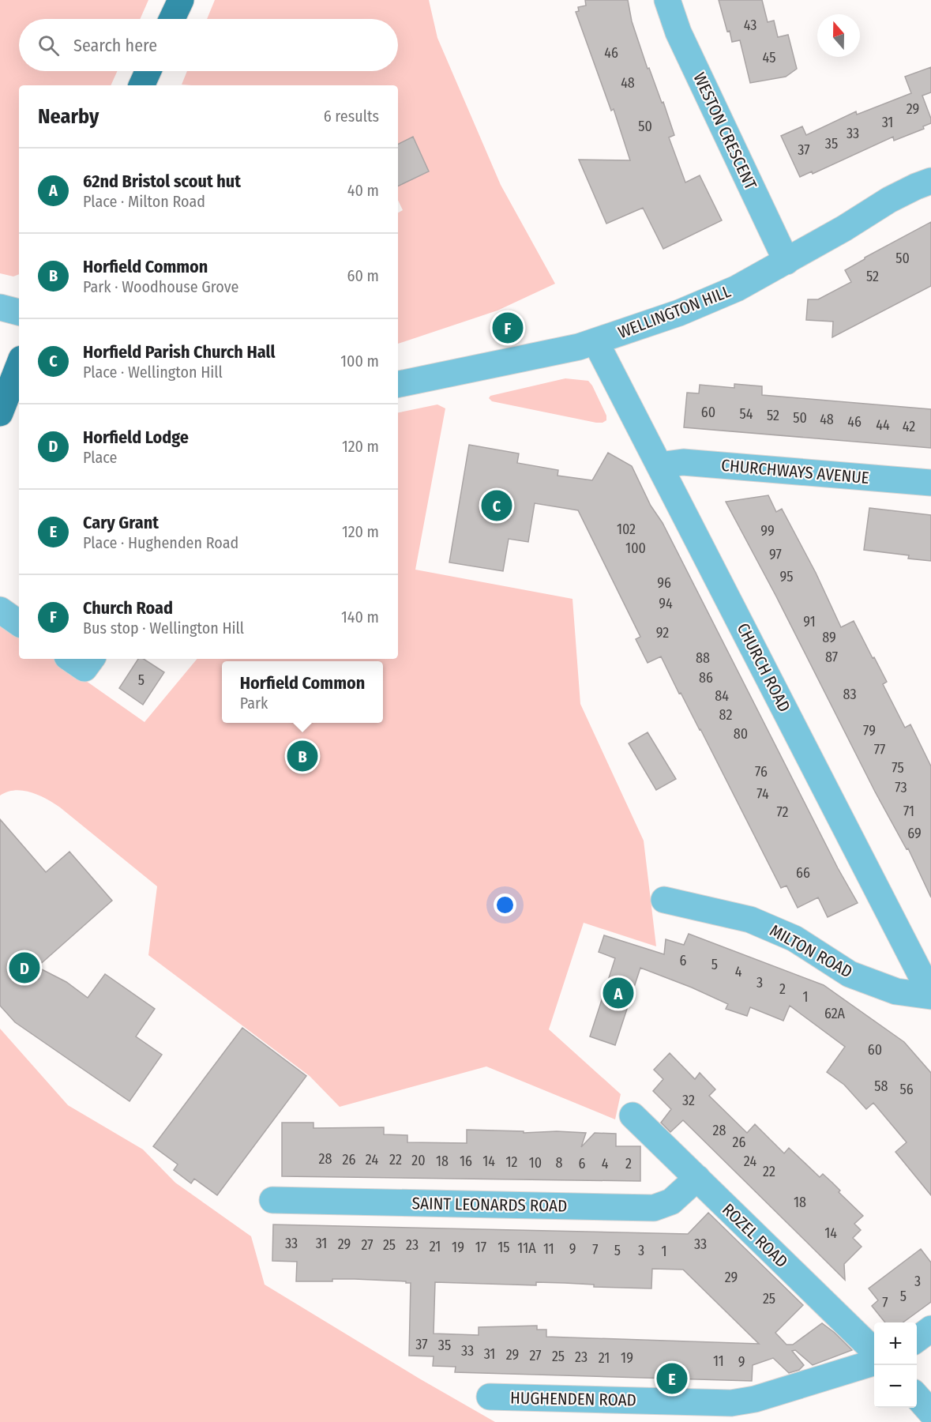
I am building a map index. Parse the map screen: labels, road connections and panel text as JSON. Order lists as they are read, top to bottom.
{
  "streets": {
    "street": [
      "WESTON CRESCENT",
      "WELLINGTON HILL",
      "CHURCHWAYS AVENUE",
      "CHURCH ROAD",
      "MILTON ROAD",
      "SAINT LEONARDS ROAD",
      "ROZEL ROAD",
      "HUGHENDEN ROAD"
    ]
  },
  "crossings": [
    ["WESTON CRESCENT", "WELLINGTON HILL"],
    ["WELLINGTON HILL", "CHURCH ROAD"],
    ["CHURCHWAYS AVENUE", "CHURCH ROAD"],
    ["CHURCH ROAD", "MILTON ROAD"],
    ["SAINT LEONARDS ROAD", "ROZEL ROAD"]
  ],
  "house_numbers": [
    "43",
    "46",
    "45",
    "48",
    "29",
    "31",
    "50",
    "33",
    "35",
    "37",
    "50",
    "52",
    "60",
    "54",
    "52",
    "50",
    "48",
    "46",
    "44",
    "42",
    "102",
    "99",
    "100",
    "97",
    "95",
    "96",
    "94",
    "91",
    "92",
    "89",
    "87",
    "88",
    "86",
    "5",
    "83",
    "84",
    "82",
    "79",
    "80",
    "77",
    "75",
    "76",
    "73",
    "74",
    "71",
    "72",
    "69",
    "66",
    "6",
    "5",
    "4",
    "3",
    "2",
    "1",
    "62A",
    "60",
    "58",
    "56",
    "32",
    "28",
    "26",
    "28",
    "26",
    "24",
    "22",
    "20",
    "18",
    "16",
    "14",
    "24",
    "12",
    "10",
    "8",
    "6",
    "4",
    "2",
    "22",
    "18",
    "14",
    "33",
    "31",
    "29",
    "33",
    "27",
    "25",
    "23",
    "21",
    "19",
    "17",
    "15",
    "11A",
    "11",
    "9",
    "7",
    "5",
    "3",
    "1",
    "29",
    "3",
    "5",
    "25",
    "7",
    "37",
    "35",
    "33",
    "31",
    "29",
    "27",
    "25",
    "23",
    "21",
    "19",
    "11",
    "9"
  ],
  "north": "top",
  "page": {
    "search": "Search here",
    "heading": ["Nearby", "6 results"],
    "list": [
      {
        "mark": "A",
        "name": "62nd Bristol scout hut",
        "note": "Place · Milton Road",
        "value": "40 m"
      },
      {
        "mark": "B",
        "name": "Horfield Common",
        "note": "Park · Woodhouse Grove",
        "value": "60 m"
      },
      {
        "mark": "C",
        "name": "Horfield Parish Church Hall",
        "note": "Place · Wellington Hill",
        "value": "100 m"
      },
      {
        "mark": "D",
        "name": "Horfield Lodge",
        "note": "Place",
        "value": "120 m"
      },
      {
        "mark": "E",
        "name": "Cary Grant",
        "note": "Place · Hughenden Road",
        "value": "120 m"
      },
      {
        "mark": "F",
        "name": "Church Road",
        "note": "Bus stop · Wellington Hill",
        "value": "140 m"
      }
    ],
    "pins": [
      "F",
      "C",
      "B",
      "D",
      "A",
      "E"
    ],
    "popup": ["Horfield Common", "Park"],
    "map_buttons": ["+", "−"]
  }
}
